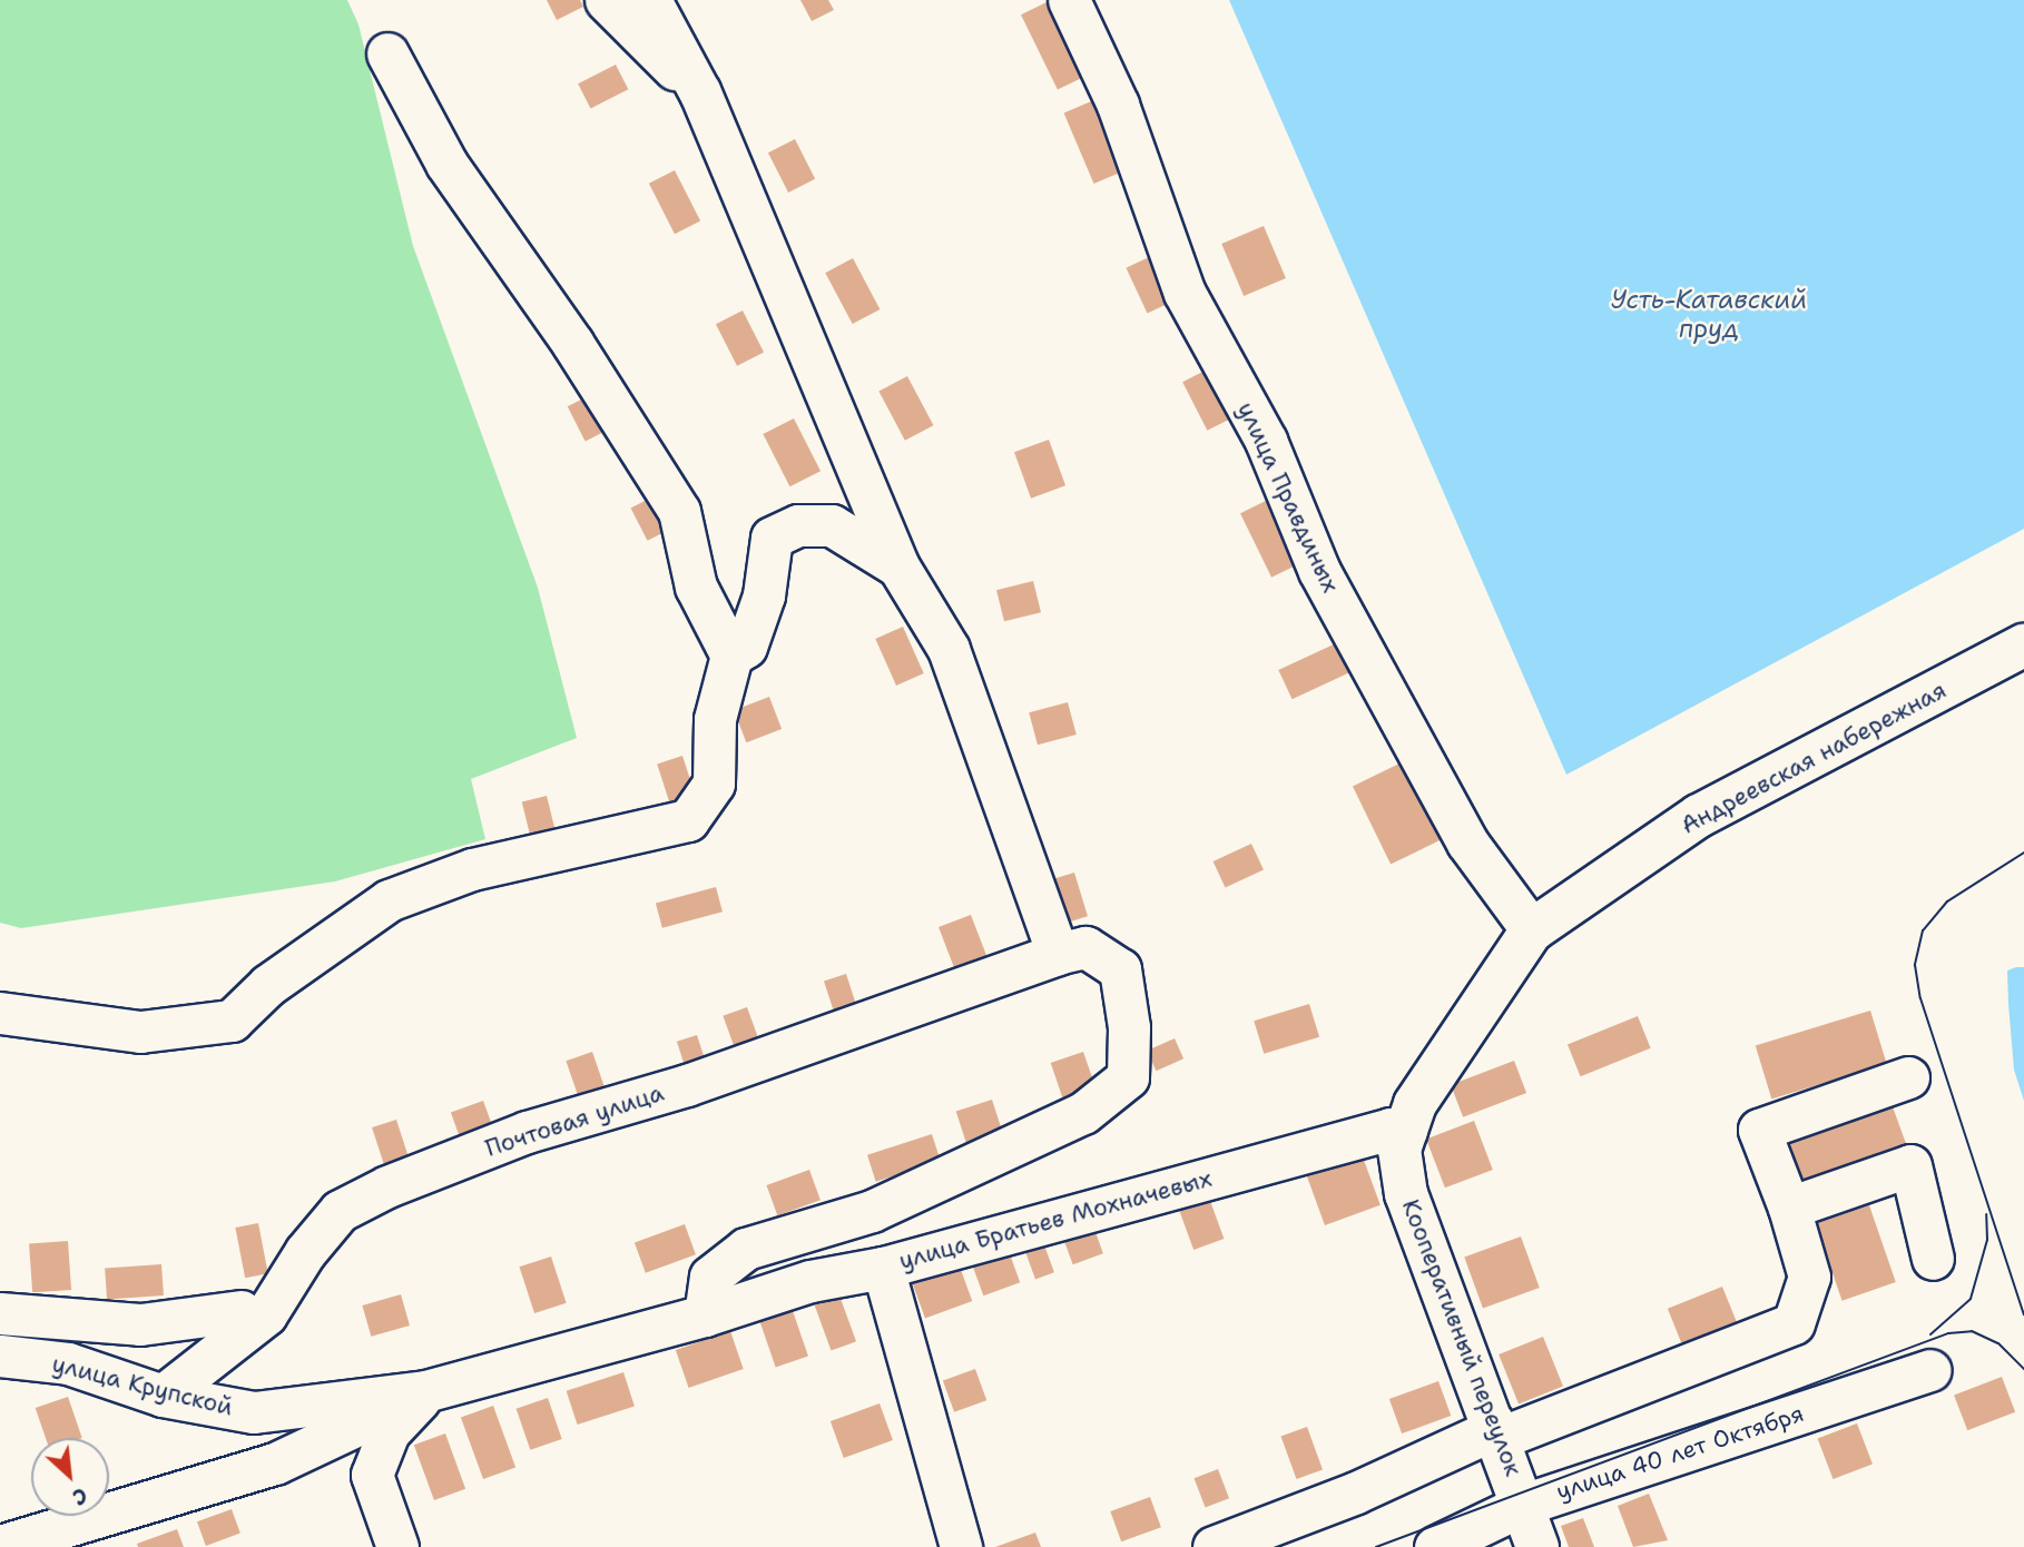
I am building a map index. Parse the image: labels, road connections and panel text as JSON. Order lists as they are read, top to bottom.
{
  "streets": {
    "main road": ["Андреевская набережная", "Кооперативный переулок"],
    "street": [
      "улица Правдиных",
      "Почтовая улица",
      "улица Братьев Мохначевых",
      "улица Крупской",
      "улица 40 лет Октября"
    ]
  },
  "crossings": [
    ["улица Правдиных", "Андреевская набережная"],
    ["улица Правдиных", "Кооперативный переулок"],
    ["Андреевская набережная", "Кооперативный переулок"],
    ["Почтовая улица", "улица Братьев Мохначевых"],
    ["Почтовая улица", "улица Крупской"],
    ["улица Братьев Мохначевых", "Кооперативный переулок"],
    ["улица Братьев Мохначевых", "улица Крупской"],
    ["Кооперативный переулок", "улица 40 лет Октября"]
  ],
  "water": ["Усть-Катавский пруд"],
  "north": "bottom right"
}
